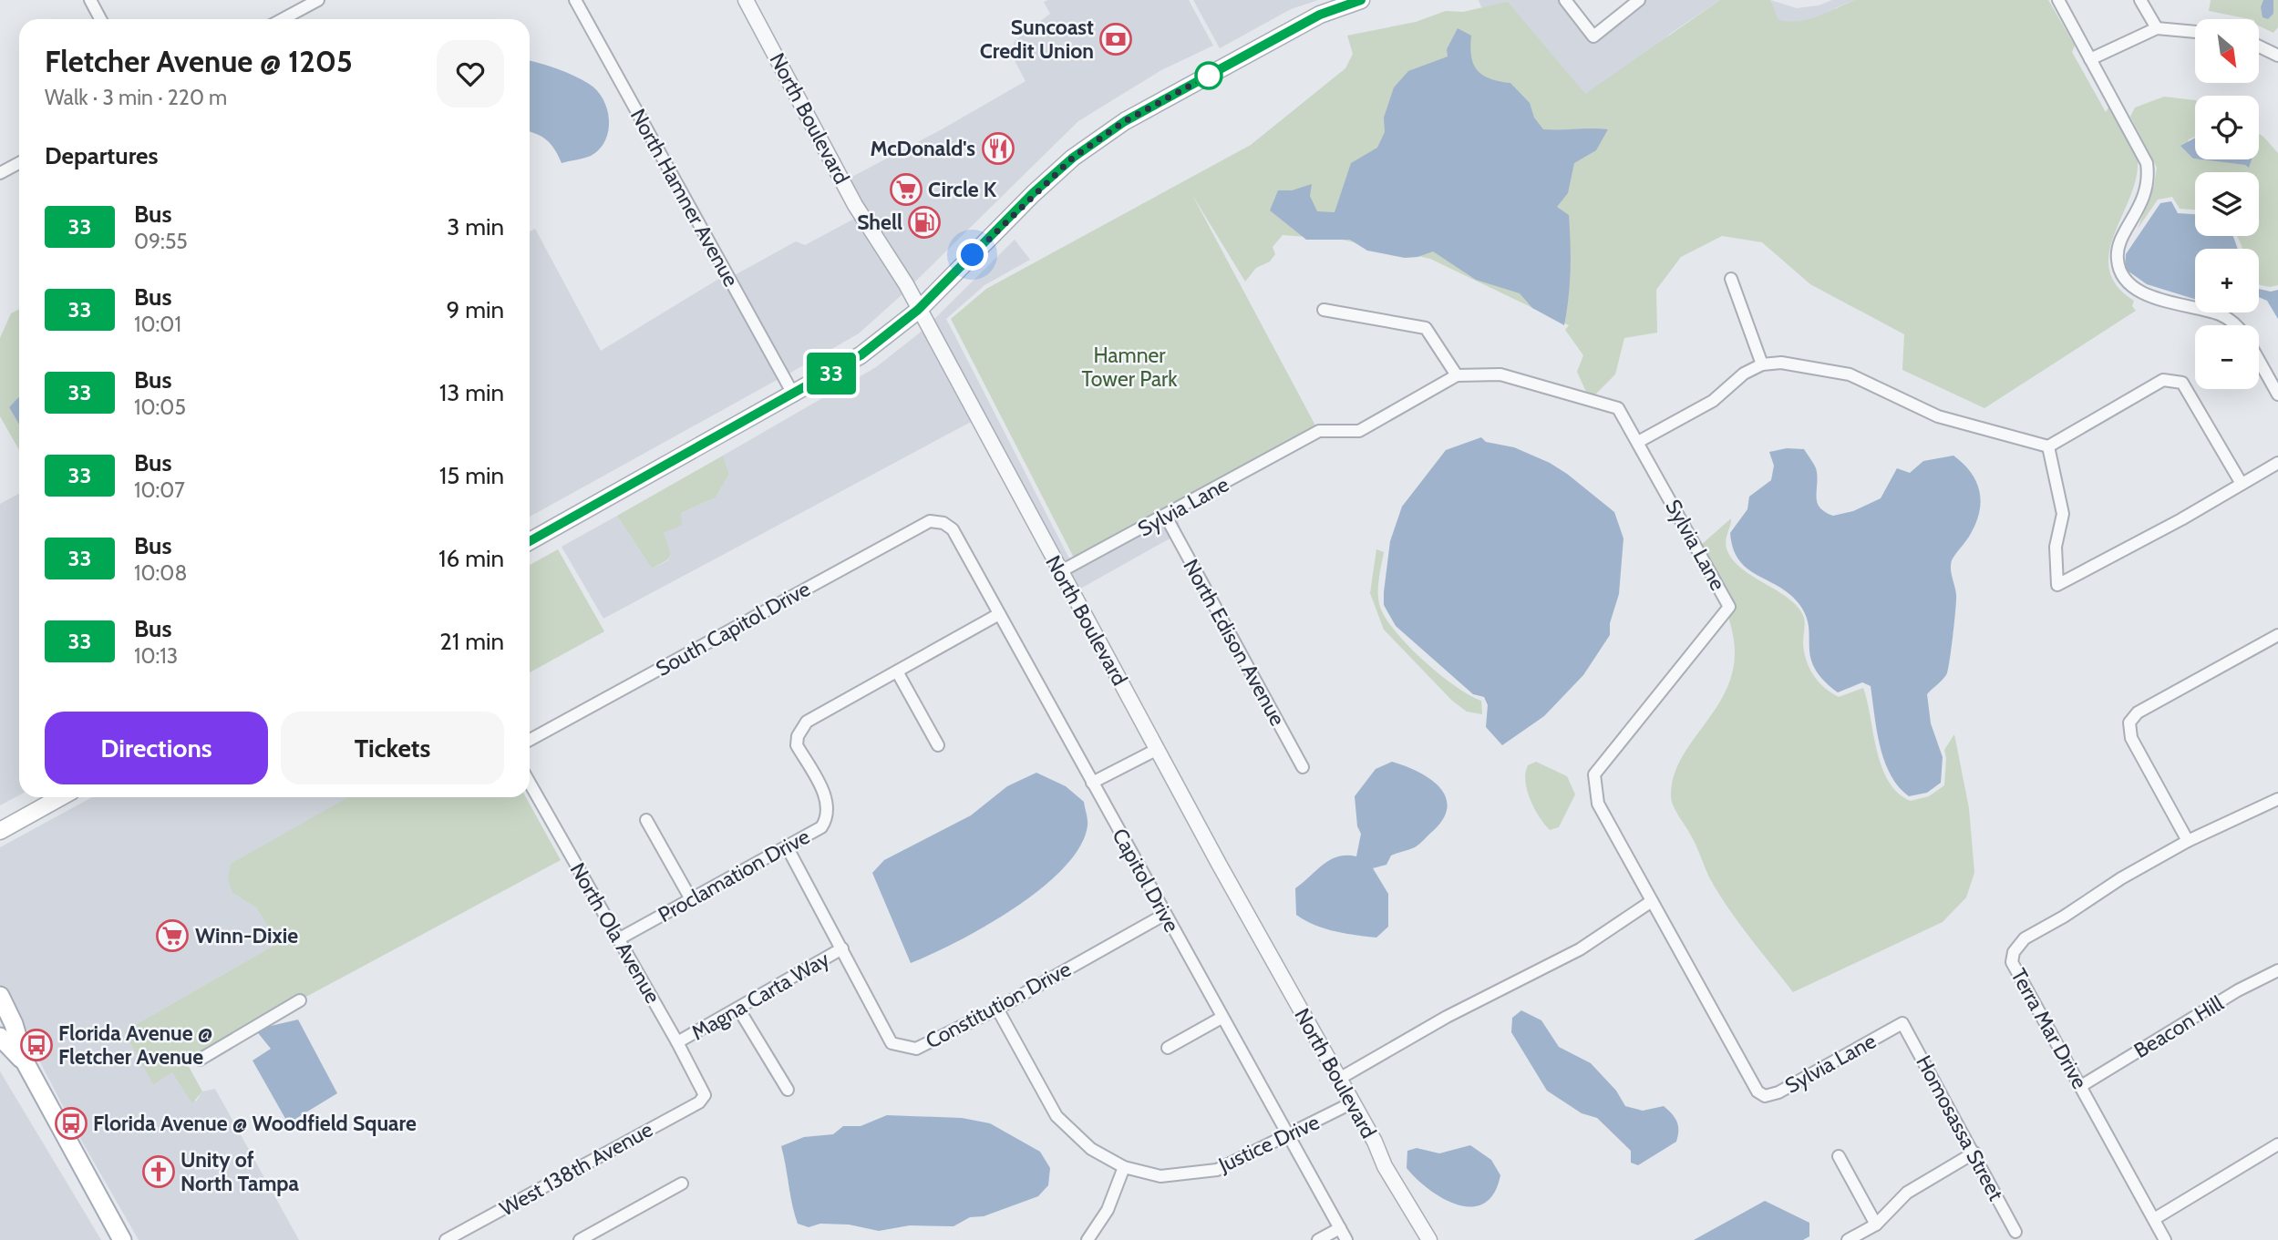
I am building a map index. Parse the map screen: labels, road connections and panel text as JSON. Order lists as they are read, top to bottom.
{
  "streets": {
    "street": [
      "North Boulevard",
      "North Hamner Avenue",
      "Sylvia Lane",
      "South Capitol Drive",
      "North Edison Avenue",
      "Proclamation Drive",
      "Capitol Drive",
      "North Ola Avenue",
      "Magna Carta Way",
      "Constitution Drive",
      "Beacon Hill",
      "Terra Mar Drive",
      "Homosassa Street",
      "Justice Drive",
      "West 138th Avenue"
    ]
  },
  "crossings": [
    ["North Boulevard", "Sylvia Lane"],
    ["North Boulevard", "Justice Drive"],
    ["Sylvia Lane", "North Edison Avenue"],
    ["Sylvia Lane", "Homosassa Street"],
    ["South Capitol Drive", "Capitol Drive"],
    ["Proclamation Drive", "Capitol Drive"],
    ["Proclamation Drive", "North Ola Avenue"],
    ["Proclamation Drive", "Constitution Drive"],
    ["Capitol Drive", "Constitution Drive"],
    ["Capitol Drive", "Justice Drive"],
    ["North Ola Avenue", "Magna Carta Way"],
    ["North Ola Avenue", "West 138th Avenue"],
    ["Magna Carta Way", "Constitution Drive"],
    ["Constitution Drive", "Justice Drive"],
    ["Beacon Hill", "Terra Mar Drive"]
  ],
  "parks": ["Hamner Tower Park"],
  "places": {
    "bank": ["Suncoast Credit Union"],
    "restaurant": ["McDonald's"],
    "supermarket": ["Circle K", "Winn-Dixie"],
    "fuel station": ["Shell"],
    "bus stop": ["Florida Avenue @ Fletcher Avenue", "Florida Avenue @ Woodfield Square"],
    "church": ["Unity of North Tampa"]
  },
  "lines": ["bus line 33"],
  "north": "bottom right",
  "page": {
    "on_map": "33",
    "map_buttons": ["+", "−"],
    "heading": [
      ["Fletcher Avenue @ 1205", "Walk · 3 min · 220 m"],
      "Departures"
    ],
    "list": [
      {
        "mark": "33",
        "name": "Bus",
        "note": "09:55",
        "value": "3 min"
      },
      {
        "mark": "33",
        "name": "Bus",
        "note": "10:01",
        "value": "9 min"
      },
      {
        "mark": "33",
        "name": "Bus",
        "note": "10:05",
        "value": "13 min"
      },
      {
        "mark": "33",
        "name": "Bus",
        "note": "10:07",
        "value": "15 min"
      },
      {
        "mark": "33",
        "name": "Bus",
        "note": "10:08",
        "value": "16 min"
      },
      {
        "mark": "33",
        "name": "Bus",
        "note": "10:13",
        "value": "21 min"
      }
    ],
    "buttons": ["Directions", "Tickets"]
  }
}
